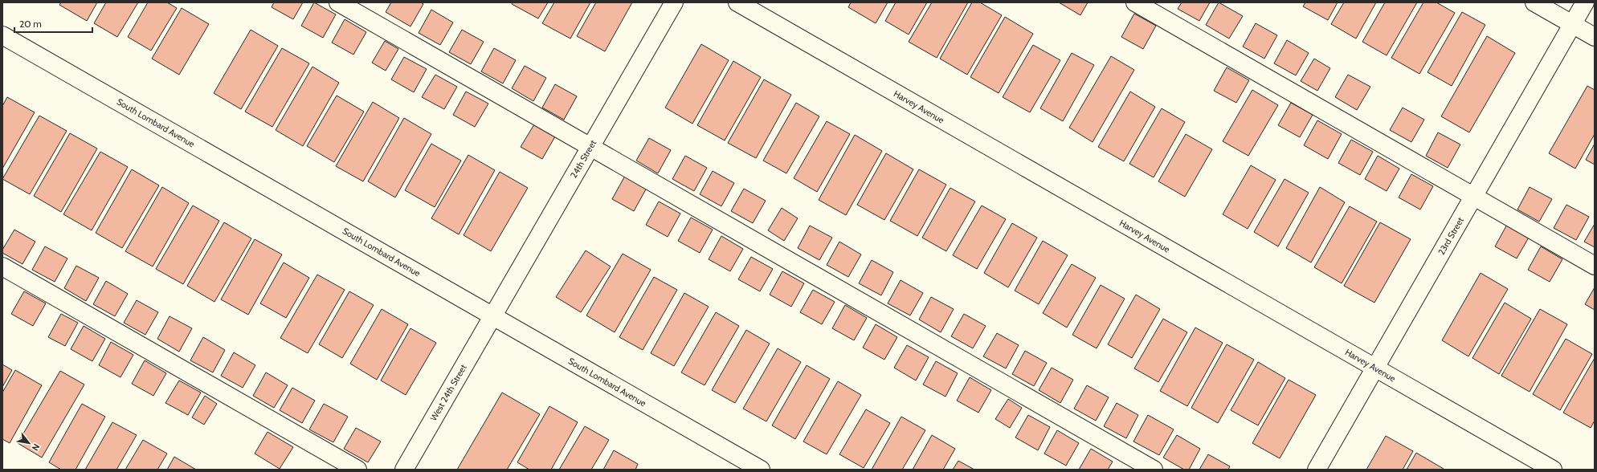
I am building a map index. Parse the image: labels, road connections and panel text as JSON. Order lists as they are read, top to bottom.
{
  "streets": {
    "street": [
      "Harvey Avenue",
      "South Lombard Avenue",
      "24th Street",
      "23rd Street",
      "West 24th Street"
    ]
  },
  "crossings": [
    ["Harvey Avenue", "23rd Street"],
    ["South Lombard Avenue", "24th Street"],
    ["South Lombard Avenue", "West 24th Street"],
    ["24th Street", "West 24th Street"]
  ],
  "scale_bar": "20 m",
  "north": "bottom right"
}
